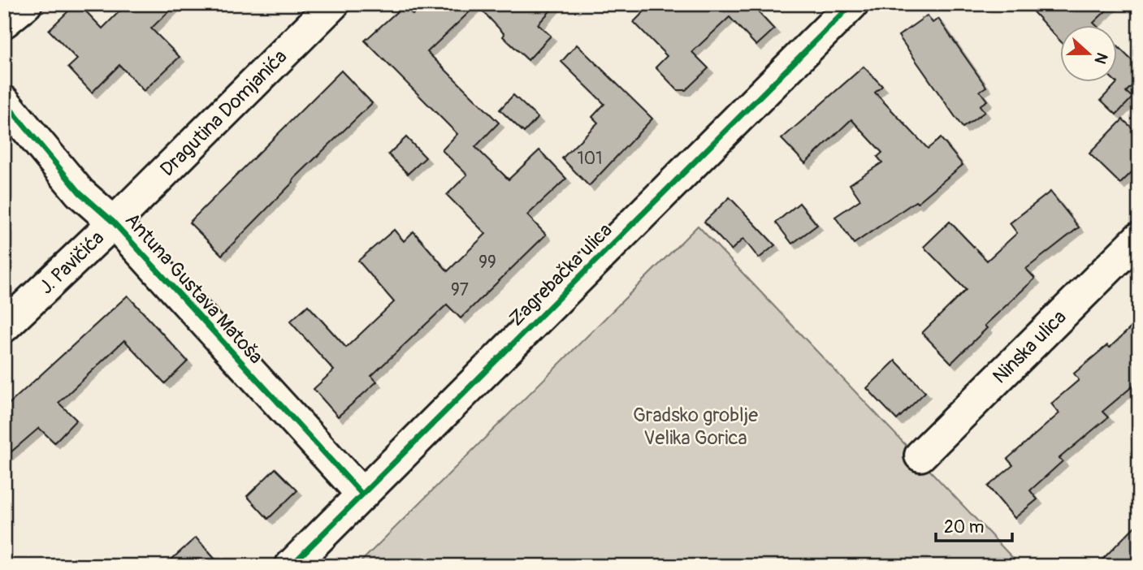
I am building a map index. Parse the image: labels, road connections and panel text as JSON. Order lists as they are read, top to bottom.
{
  "streets": {
    "street": [
      "Dragutina Domjanića",
      "J. Pavičića",
      "Zagrebačka ulica",
      "Antuna Gustava Matoša",
      "Ninska ulica"
    ]
  },
  "crossings": [
    ["Dragutina Domjanića", "J. Pavičića"],
    ["Dragutina Domjanića", "Antuna Gustava Matoša"],
    ["J. Pavičića", "Antuna Gustava Matoša"],
    ["Zagrebačka ulica", "Antuna Gustava Matoša"]
  ],
  "parks": ["Gradsko groblje Velika Gorica"],
  "house_numbers": ["101", "99", "97"],
  "scale_bar": "20 m",
  "north": "right"
}
